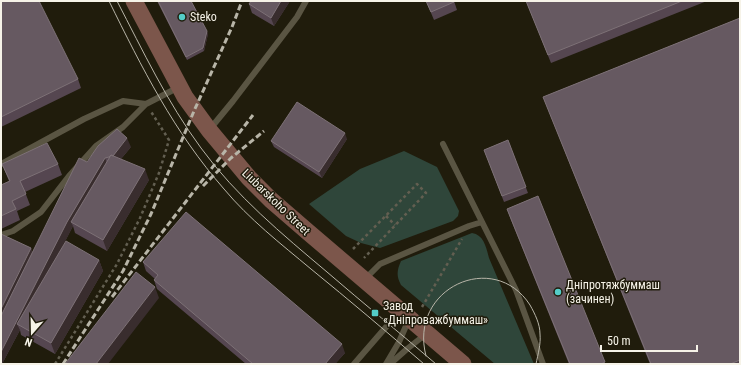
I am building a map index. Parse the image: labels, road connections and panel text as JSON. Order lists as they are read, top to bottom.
{
  "streets": {
    "main road": ["Liubarskoho Street"]
  },
  "places": {
    "other": ["Steko", "Дніпротяжбуммаш (зачинен)"],
    "transit": ["Завод «Дніпроважбуммаш»"]
  },
  "scale_bar": "50 m",
  "north": "bottom"
}
